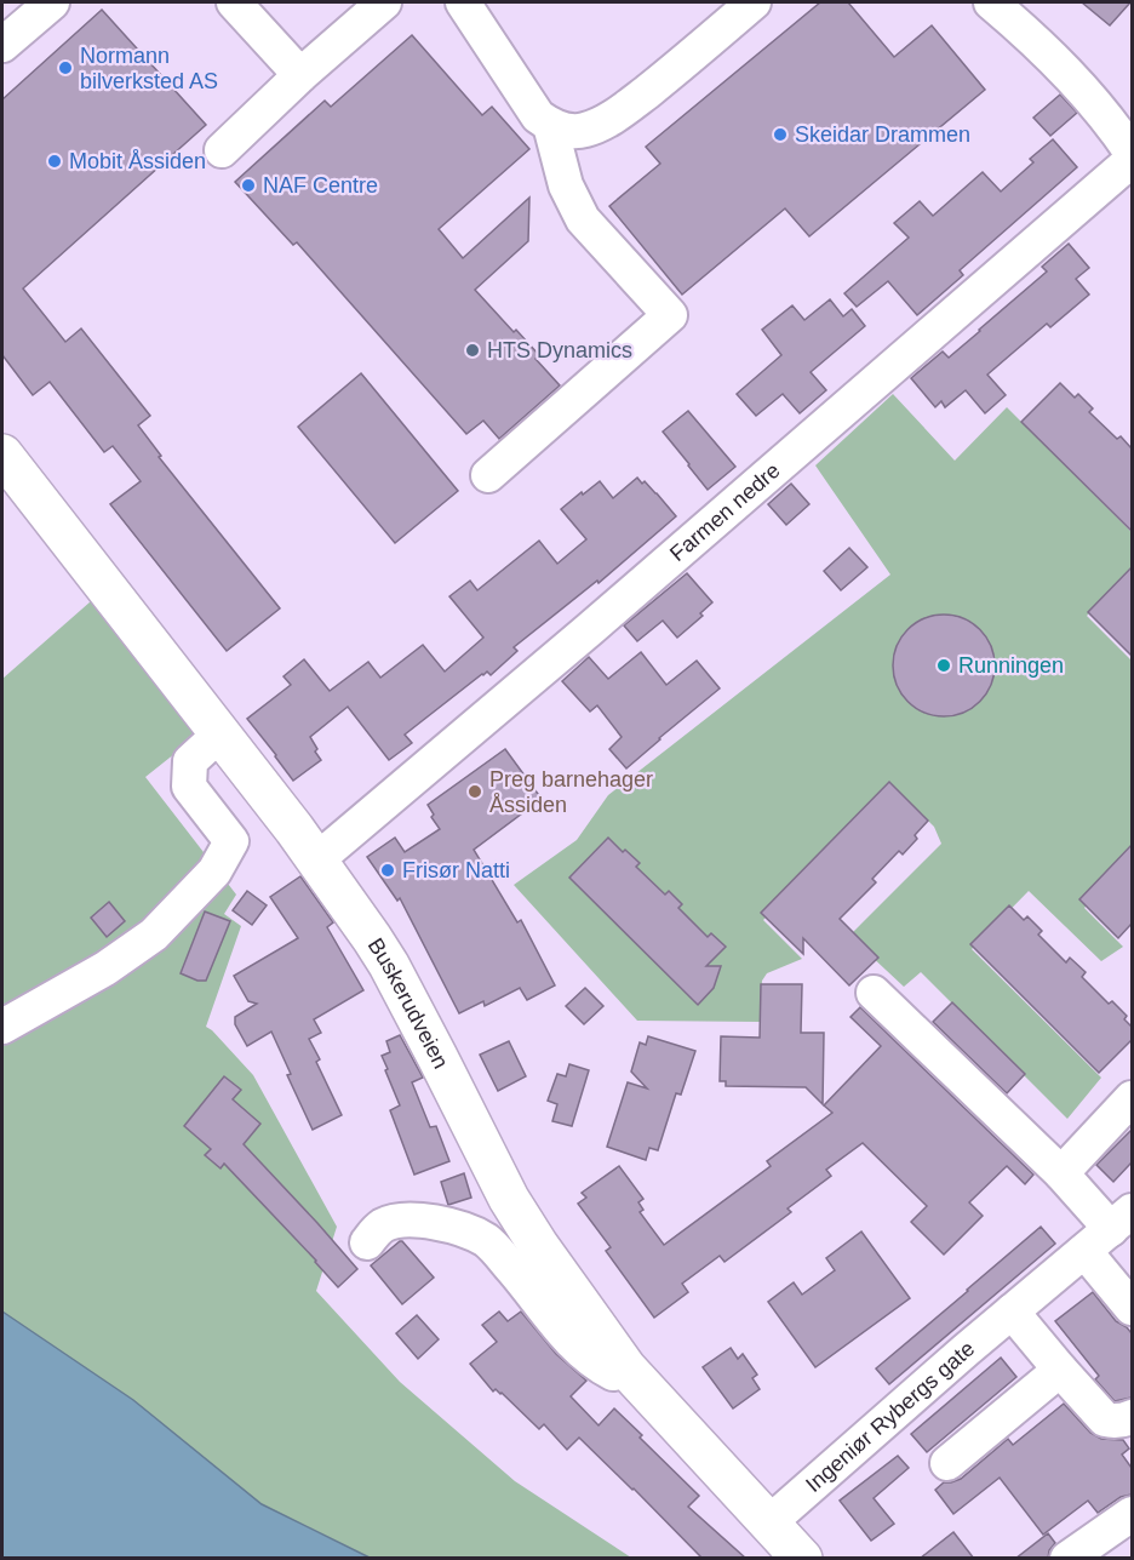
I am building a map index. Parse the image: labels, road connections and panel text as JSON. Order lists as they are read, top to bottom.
{
  "streets": {
    "main road": ["Buskerudveien"],
    "street": ["Farmen nedre", "Ingeniør Rybergs gate"]
  },
  "crossings": [
    ["Farmen nedre", "Buskerudveien"],
    ["Buskerudveien", "Ingeniør Rybergs gate"]
  ],
  "places": [
    "Normann bilverksted AS",
    "Skeidar Drammen",
    "Mobit Åssiden",
    "NAF Centre",
    "HTS Dynamics",
    "Runningen",
    "Preg barnehager Åssiden",
    "Frisør Natti"
  ]
}
